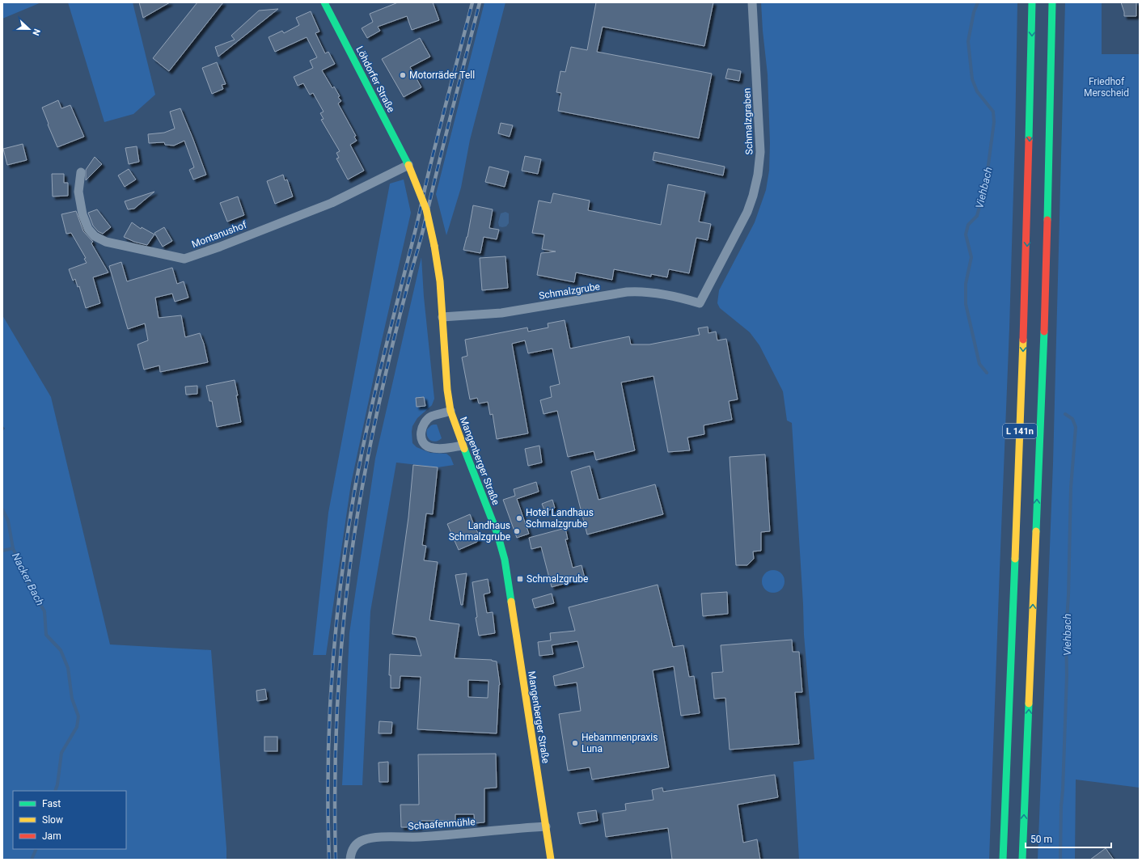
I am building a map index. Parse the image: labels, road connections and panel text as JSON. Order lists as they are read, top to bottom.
{
  "streets": {
    "main road": ["Löhdorfer Straße", "L 141n", "Mangenberger Straße"],
    "street": [
      "Schmalzgraben",
      "Montanushof",
      "Schmalzgrube",
      "Schaafenmühle"
    ]
  },
  "crossings": [
    ["Löhdorfer Straße", "Montanushof"],
    ["Löhdorfer Straße", "Mangenberger Straße"],
    ["Schmalzgraben", "Schmalzgrube"],
    ["Montanushof", "Mangenberger Straße"],
    ["Schmalzgrube", "Mangenberger Straße"],
    ["Mangenberger Straße", "Schaafenmühle"]
  ],
  "water": ["Viehbach", "Nacker Bach"],
  "parks": ["Friedhof Merscheid"],
  "places": {
    "other": [
      "Motorräder Tell",
      "Hotel Landhaus Schmalzgrube",
      "Landhaus Schmalzgrube",
      "Hebammenpraxis Luna"
    ],
    "transit": ["Schmalzgrube"]
  },
  "legend": ["Fast", "Slow", "Jam"],
  "scale_bar": "50 m",
  "north": "right"
}
